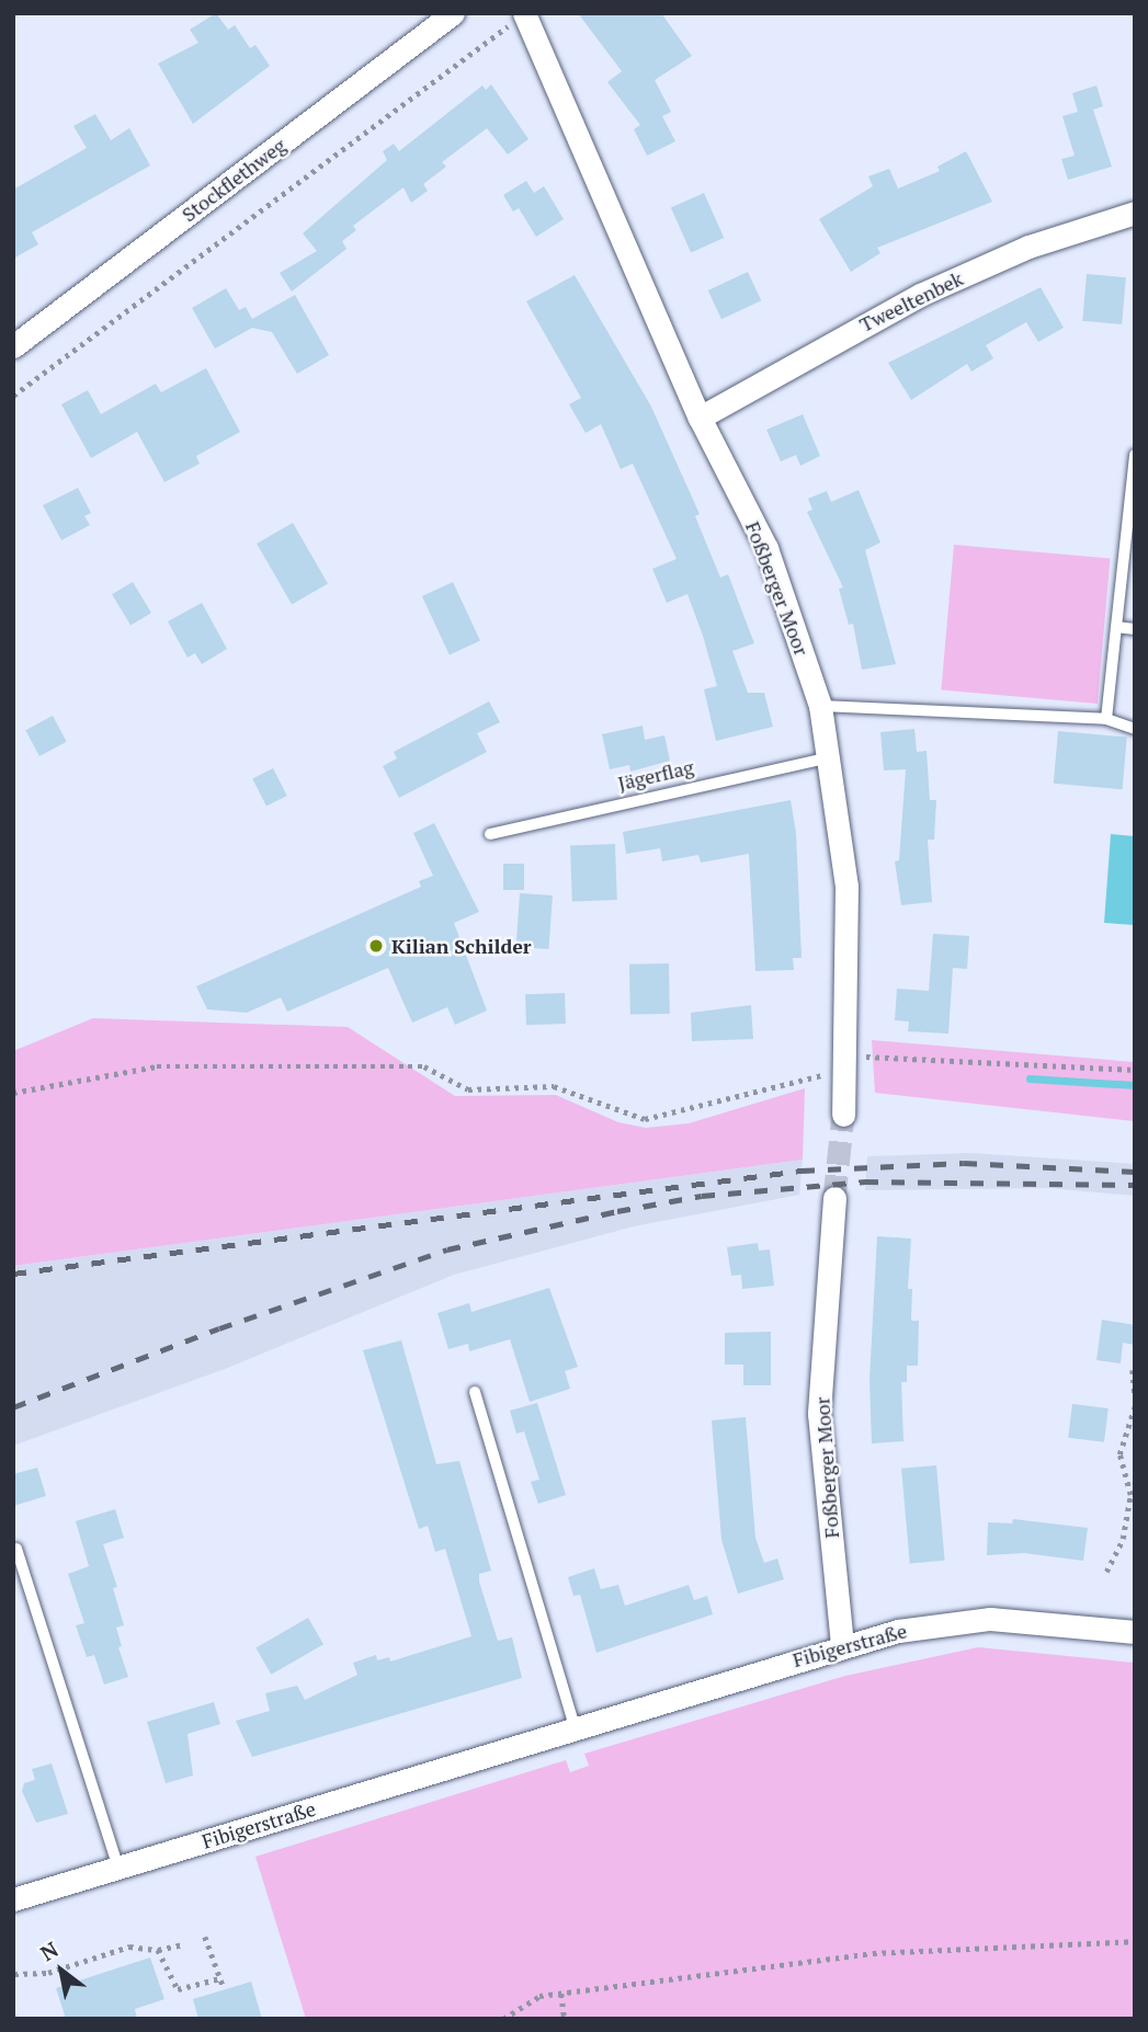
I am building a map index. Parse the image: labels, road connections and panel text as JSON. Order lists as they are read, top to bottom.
{
  "streets": {
    "street": [
      "Stockflethweg",
      "Tweeltenbek",
      "Foßberger Moor",
      "Fibigerstraße"
    ],
    "lane": ["Jägerflag"]
  },
  "crossings": [
    ["Tweeltenbek", "Foßberger Moor"],
    ["Foßberger Moor", "Jägerflag"],
    ["Foßberger Moor", "Fibigerstraße"]
  ],
  "places": ["Kilian Schilder"],
  "north": "top left"
}
